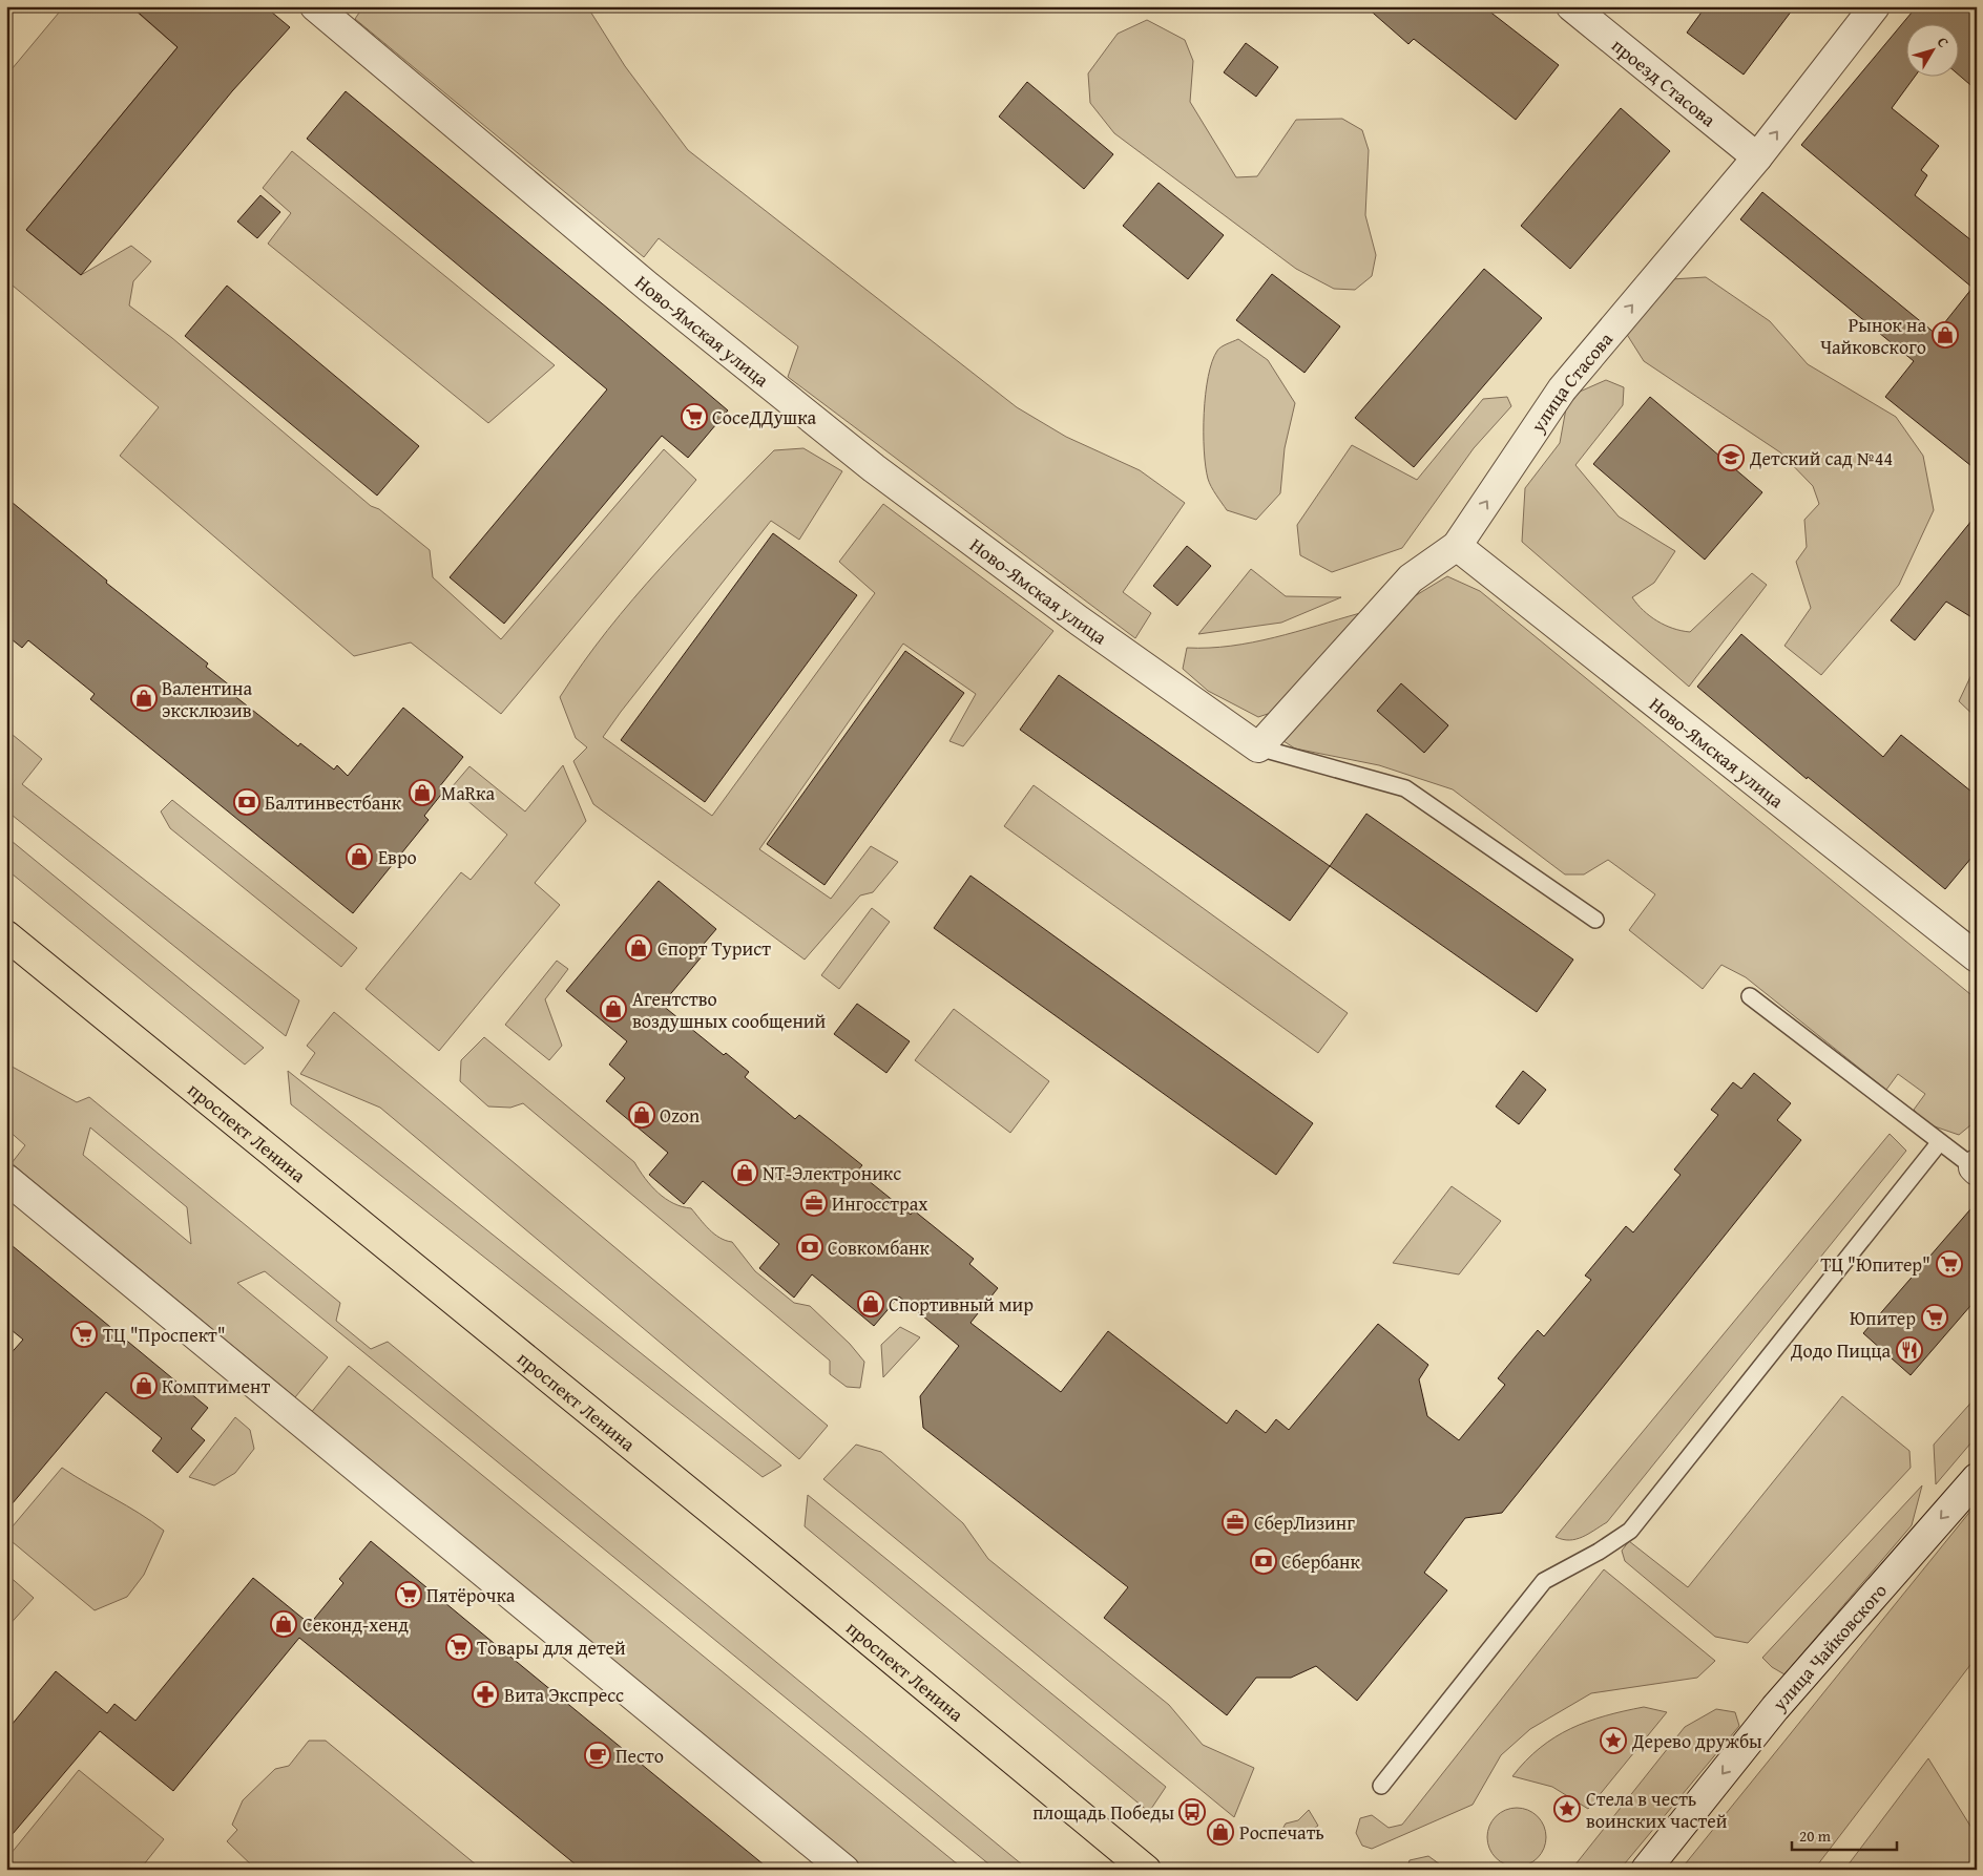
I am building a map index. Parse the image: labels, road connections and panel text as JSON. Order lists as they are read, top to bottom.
{
  "streets": {
    "main road": ["проспект Ленина"],
    "street": [
      "проезд Стасова",
      "Ново-Ямская улица",
      "улица Стасова",
      "улица Чайковского"
    ]
  },
  "crossings": [
    ["проезд Стасова", "улица Стасова"],
    ["Ново-Ямская улица", "улица Стасова"]
  ],
  "one_way": ["улица Стасова", "улица Чайковского"],
  "places": {
    "shop": [
      "Рынок на Чайковского",
      "Валентина эксклюзив",
      "МаRка",
      "Евро",
      "Спорт Турист",
      "Агентство воздушных сообщений",
      "Ozon",
      "NT-Электроникс",
      "Спортивный мир",
      "Комптимент",
      "Секонд-хенд",
      "Роспечать"
    ],
    "supermarket": [
      "СосеДДушка",
      "ТЦ \"Юпитер\"",
      "Юпитер",
      "ТЦ \"Проспект\"",
      "Пятёрочка",
      "Товары для детей"
    ],
    "school or university": ["Детский сад №44"],
    "bank": ["Балтинвестбанк", "Совкомбанк", "Сбербанк"],
    "office": ["Ингосстрах", "СберЛизинг"],
    "restaurant": ["Додо Пицца"],
    "pharmacy": ["Вита Экспресс"],
    "place": ["Дерево дружбы", "Стела в честь воинских частей"],
    "cafe": ["Песто"],
    "bus stop": ["площадь Победы"]
  },
  "scale_bar": "20 m",
  "north": "top right"
}
